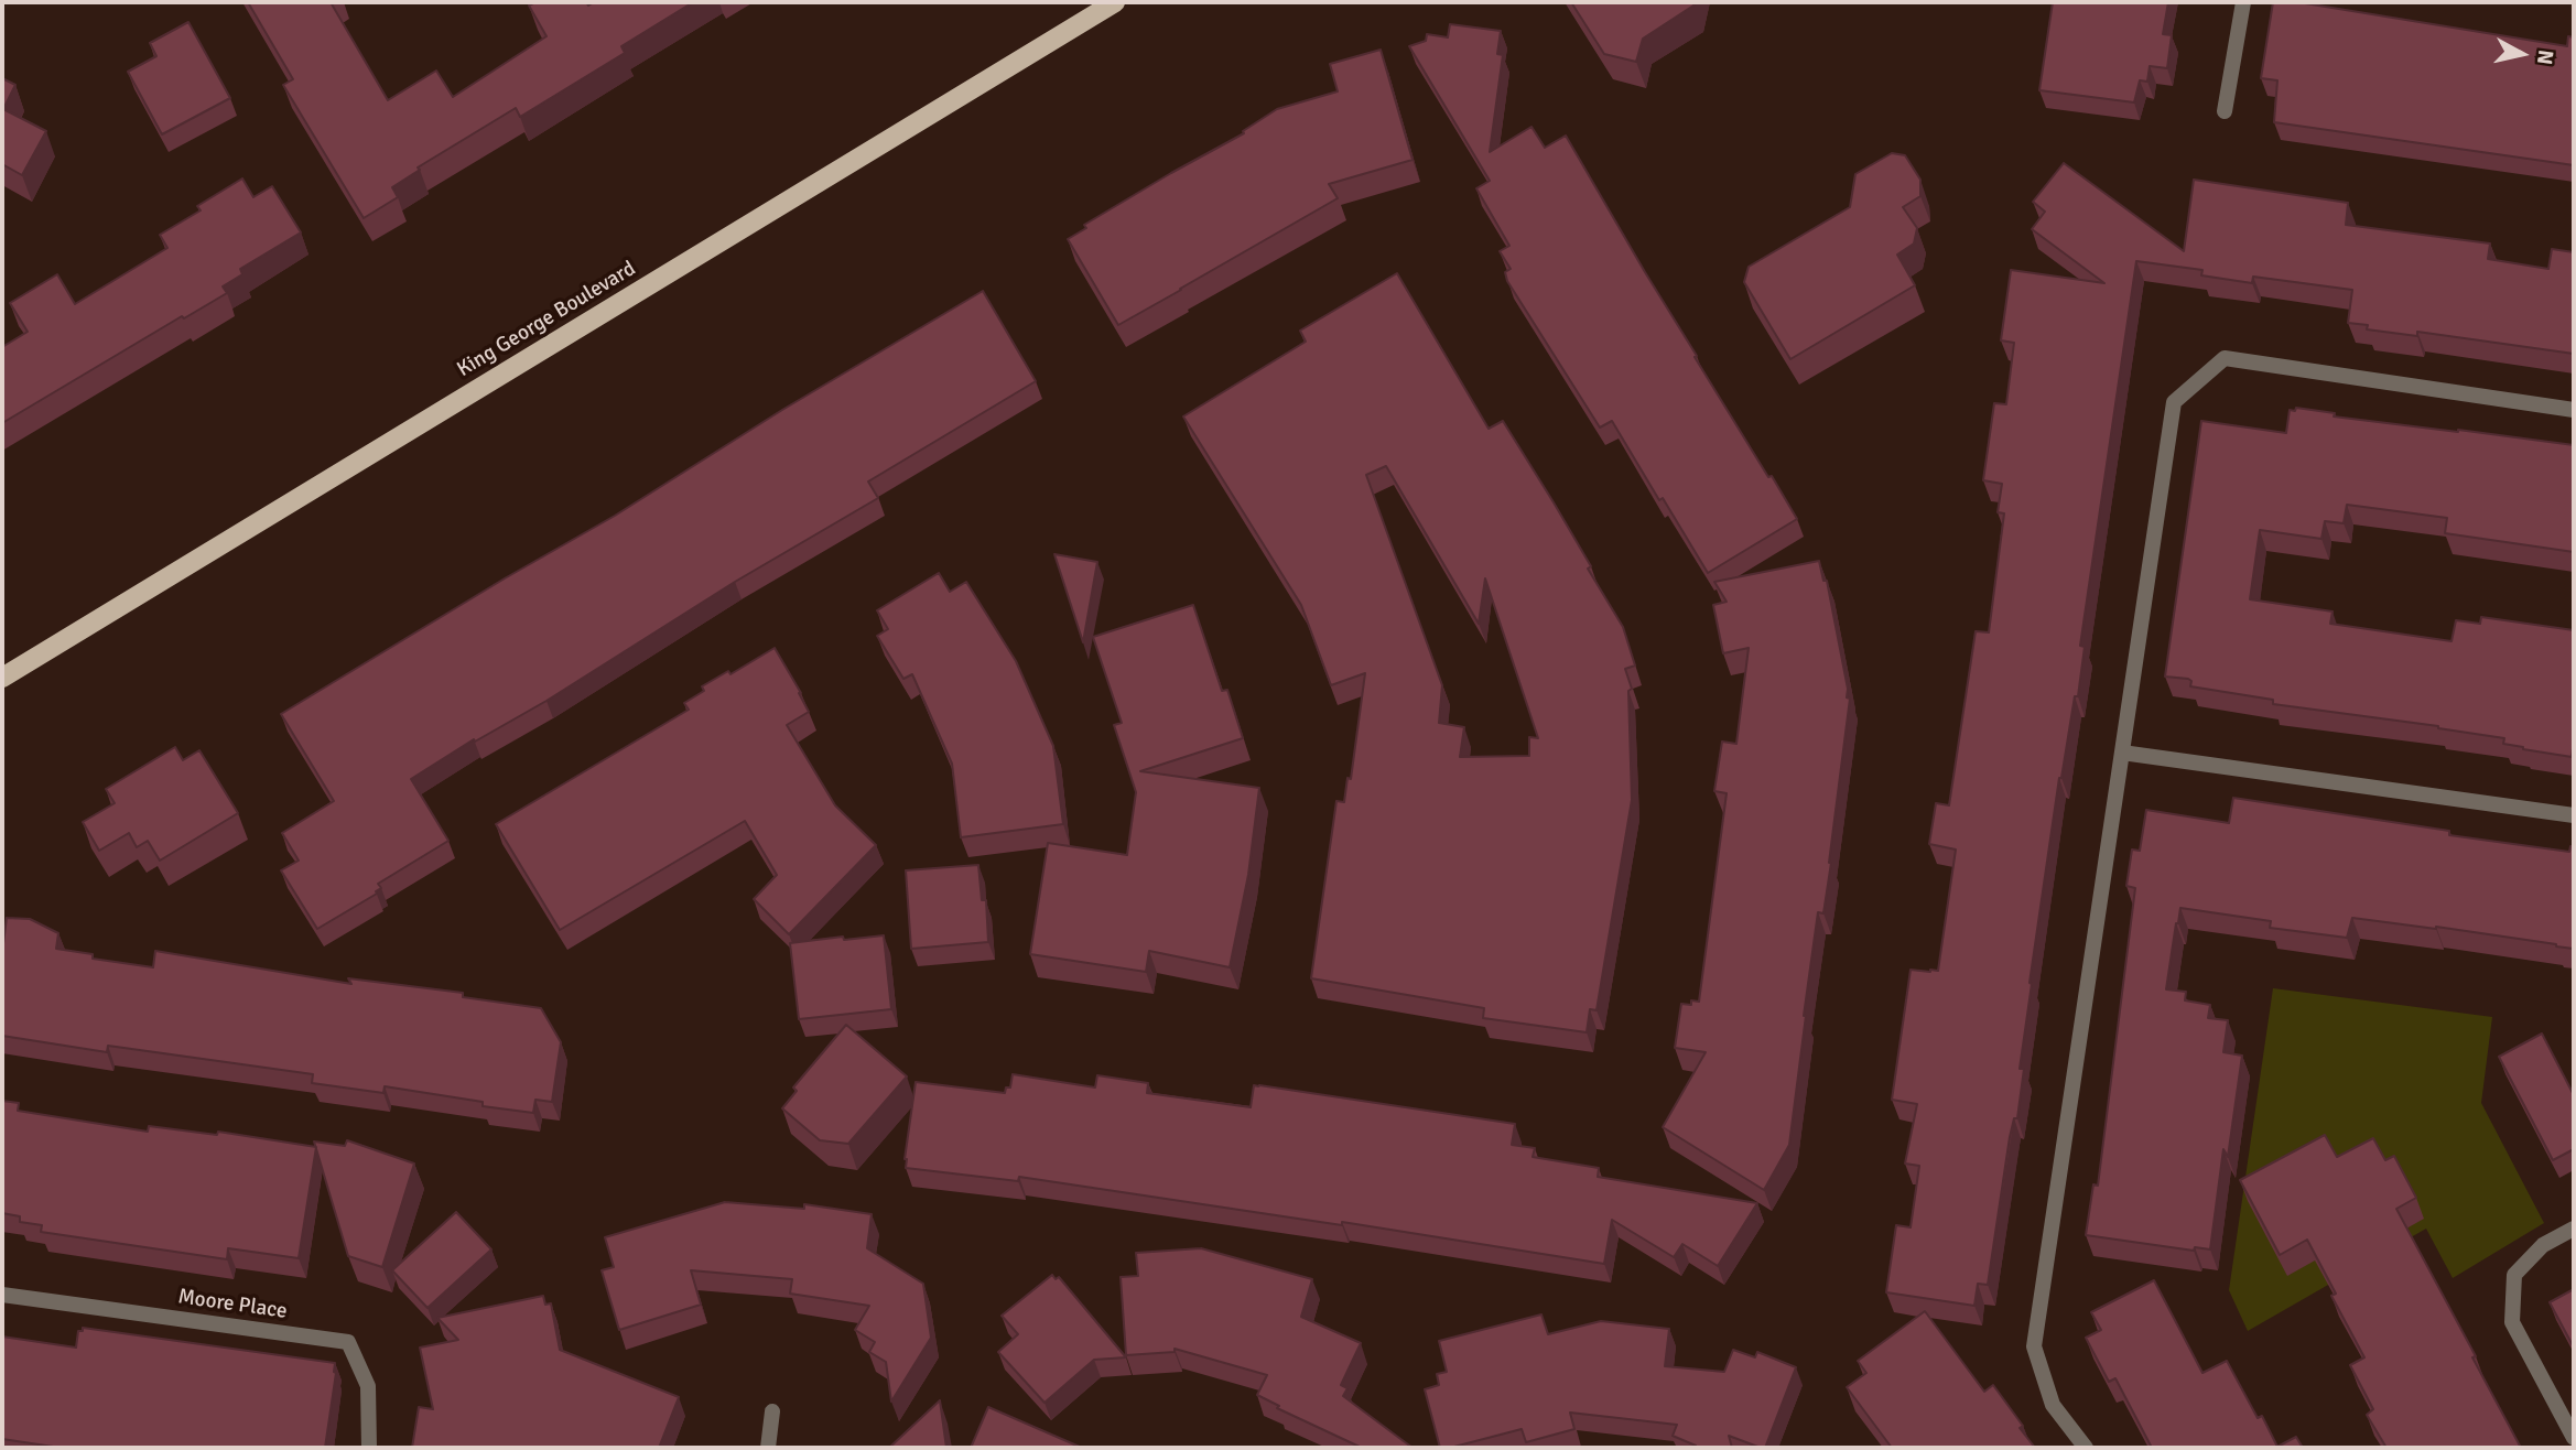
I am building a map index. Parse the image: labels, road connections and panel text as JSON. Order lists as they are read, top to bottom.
{
  "streets": {
    "main road": ["King George Boulevard"],
    "street": ["Moore Place"]
  },
  "north": "right"
}
